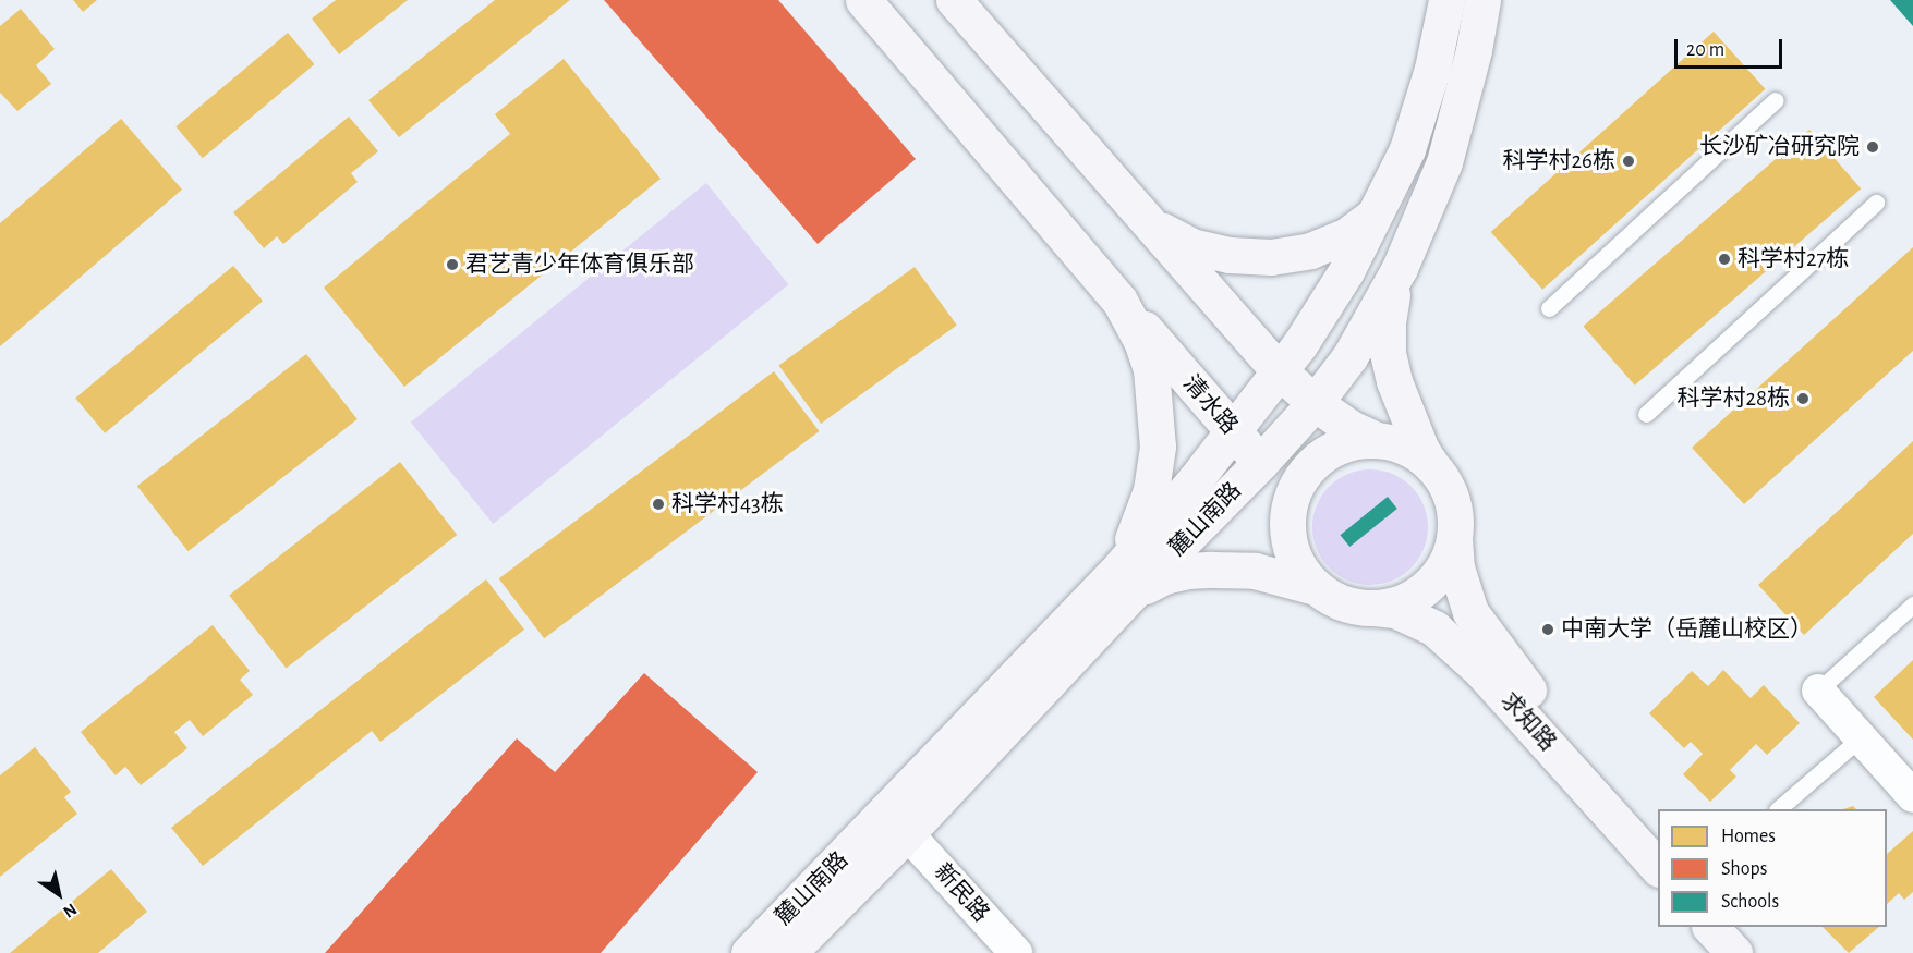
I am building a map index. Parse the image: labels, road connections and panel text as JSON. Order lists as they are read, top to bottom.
{
  "streets": {
    "main road": ["清水路", "麓山南路", "求知路"],
    "street": ["新民路"]
  },
  "crossings": [
    ["清水路", "麓山南路"],
    ["清水路", "求知路"],
    ["麓山南路", "新民路"]
  ],
  "places": [
    "长沙矿冶研究院",
    "科学村26栋",
    "科学村27栋",
    "君艺青少年体育俱乐部",
    "科学村28栋",
    "科学村43栋",
    "中南大学（岳麓山校区）"
  ],
  "legend": ["Homes", "Shops", "Schools"],
  "scale_bar": "20 m",
  "north": "bottom right"
}
